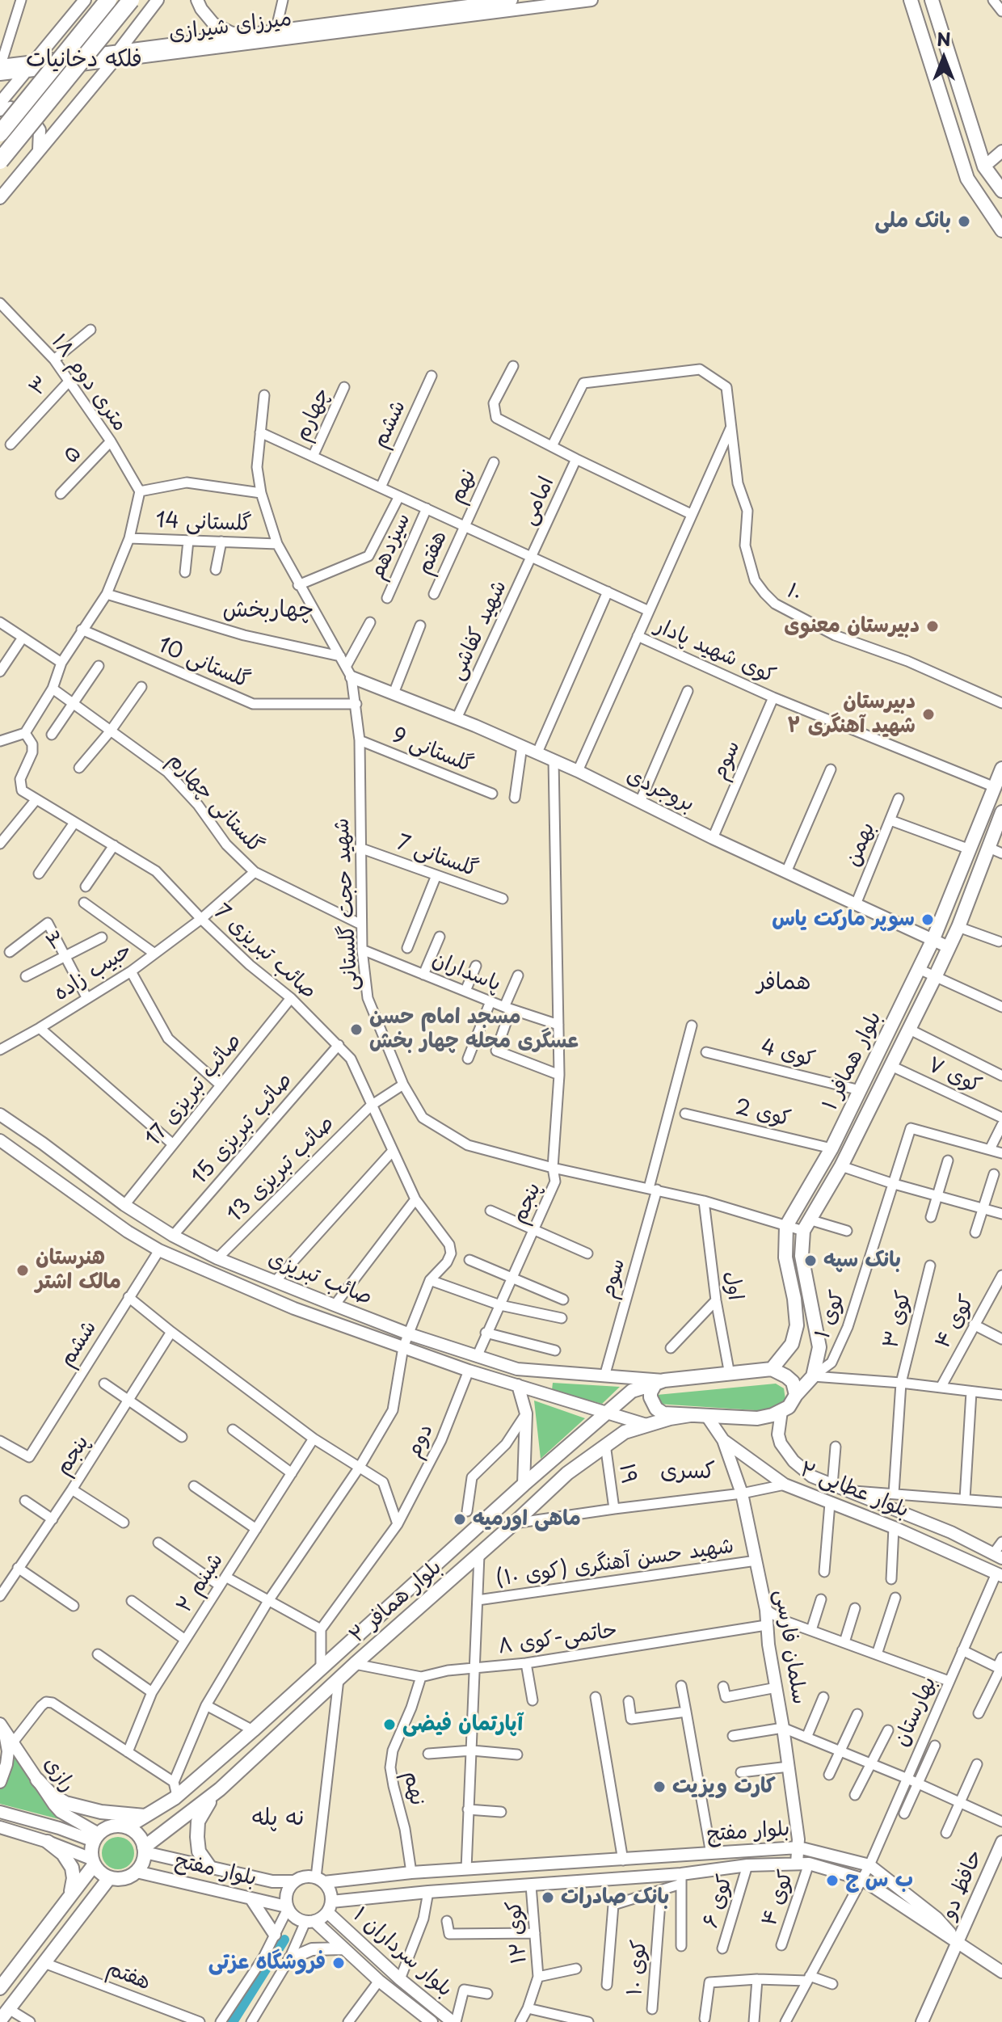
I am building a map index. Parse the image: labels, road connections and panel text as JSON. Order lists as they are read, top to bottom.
{
  "streets": {
    "main road": ["بلوار همافر ۱", "بلوار همافر ۲"],
    "street": [
      "میرزای شیرازی",
      "۱۸ متری دوم",
      "۳",
      "چهارم",
      "ششم",
      "۵",
      "نهم",
      "امامی",
      "گلستانی 14",
      "سیزدهم",
      "هفتم",
      "۱۰",
      "شهید کفاشی",
      "کوی شهید پادار",
      "گلستانی 10",
      "گلستانی 9",
      "سوم",
      "بروجردی",
      "گلستانی چهارم",
      "بهمن",
      "گلستانی 7",
      "شهید حجت گلستانی",
      "صائب تبریزی 7",
      "حبیب زاده",
      "پاسداران",
      "کوی 4",
      "کوی ۷",
      "صائب تبریزی 17",
      "کوی 2",
      "صائب تبریزی 15",
      "صائب تبریزی 13",
      "پنجم",
      "صائب تبریزی",
      "اول",
      "کوی ۱",
      "کوی ۳",
      "کوی ۴",
      "دوم",
      "۱۹",
      "بلوار عطایی ۲",
      "شهید حسن آهنگری (کوی ۱۰)",
      "شبنم ۲",
      "حاتمی-کوی ۸",
      "سلمان فارسی",
      "بهارستان",
      "رازی",
      "بلوار مفتح",
      "حافظ دو",
      "کوی ۶",
      "کوی ۱۲",
      "بلوار سرداران ۱",
      "کوی ۱۰"
    ]
  },
  "crossings": [
    ["۱۸ متری دوم", "۳"],
    ["۱۸ متری دوم", "۵"],
    ["ششم", "صائب تبریزی"],
    ["نهم", "هفتم"],
    ["نهم", "حاتمی-کوی ۸"],
    ["نهم", "بلوار مفتح"],
    ["امامی", "شهید کفاشی"],
    ["گلستانی 14", "شهید حجت گلستانی"],
    ["شهید کفاشی", "بروجردی"],
    ["کوی شهید پادار", "سوم"],
    ["کوی شهید پادار", "بلوار همافر ۱"],
    ["گلستانی 10", "شهید حجت گلستانی"],
    ["گلستانی 9", "شهید حجت گلستانی"],
    ["سوم", "بروجردی"],
    ["سوم", "شهید حجت گلستانی"],
    ["سوم", "صائب تبریزی"],
    ["بروجردی", "بهمن"],
    ["بروجردی", "شهید حجت گلستانی"],
    ["بروجردی", "بلوار همافر ۱"],
    ["بروجردی", "پنجم"],
    ["گلستانی چهارم", "شهید حجت گلستانی"],
    ["گلستانی چهارم", "حبیب زاده"],
    ["گلستانی 7", "شهید حجت گلستانی"],
    ["شهید حجت گلستانی", "پاسداران"],
    ["شهید حجت گلستانی", "بلوار همافر ۱"],
    ["شهید حجت گلستانی", "پنجم"],
    ["شهید حجت گلستانی", "اول"],
    ["صائب تبریزی 7", "حبیب زاده"],
    ["صائب تبریزی 7", "صائب تبریزی 17"],
    ["صائب تبریزی 7", "صائب تبریزی 15"],
    ["صائب تبریزی 7", "صائب تبریزی 13"],
    ["صائب تبریزی 7", "صائب تبریزی"],
    ["پاسداران", "پنجم"],
    ["کوی 4", "بلوار همافر ۱"],
    ["بلوار همافر ۱", "کوی ۷"],
    ["بلوار همافر ۱", "کوی 2"],
    ["بلوار همافر ۱", "بلوار همافر ۲"],
    ["صائب تبریزی 17", "صائب تبریزی"],
    ["صائب تبریزی 15", "صائب تبریزی"],
    ["صائب تبریزی 13", "صائب تبریزی"],
    ["پنجم", "صائب تبریزی"],
    ["صائب تبریزی", "دوم"],
    ["صائب تبریزی", "بلوار همافر ۲"],
    ["اول", "بلوار همافر ۲"],
    ["کوی ۴", "سلمان فارسی"],
    ["کوی ۴", "بلوار مفتح"],
    ["۱۹", "بلوار همافر ۲"],
    ["بلوار عطایی ۲", "سلمان فارسی"],
    ["بلوار عطایی ۲", "بهارستان"],
    ["شهید حسن آهنگری (کوی ۱۰)", "سلمان فارسی"],
    ["بلوار همافر ۲", "حاتمی-کوی ۸"],
    ["بلوار همافر ۲", "رازی"],
    ["بلوار همافر ۲", "بلوار مفتح"],
    ["حاتمی-کوی ۸", "سلمان فارسی"],
    ["سلمان فارسی", "بلوار مفتح"],
    ["بهارستان", "بلوار مفتح"],
    ["رازی", "بلوار مفتح"],
    ["بلوار مفتح", "حافظ دو"],
    ["بلوار مفتح", "کوی ۶"],
    ["بلوار مفتح", "کوی ۱۲"],
    ["بلوار مفتح", "بلوار سرداران ۱"]
  ],
  "districts": [
    "فلکه دخانیات",
    "چهاربخش",
    "همافر",
    "کسری",
    "نه پله"
  ],
  "places": [
    "بانک ملی",
    "دبیرستان معنوی",
    "دبیرستان شهید آهنگری ۲",
    "سوپر مارکت یاس",
    "مسجد امام حسن عسگری محله چهار بخش",
    "بانک سپه",
    "هنرستان مالک اشتر",
    "ماهی اورمیه",
    "آپارتمان فیضی",
    "کارت ویزیت",
    "ب س ج",
    "بانک صادرات",
    "فروشگاه عزتی"
  ],
  "north": "top"
}
